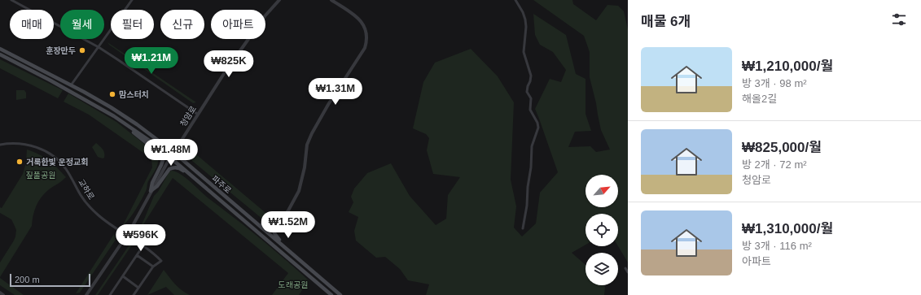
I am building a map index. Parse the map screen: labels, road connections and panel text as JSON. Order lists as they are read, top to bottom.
{
  "streets": {
    "main road": ["파주로"],
    "street": ["청암로", "교하로"]
  },
  "crossings": [
    ["청암로", "파주로"],
    ["청암로", "교하로"]
  ],
  "parks": ["짚풀공원", "도래공원"],
  "places": ["훈장만두", "맘스터치", "거룩한빛 운정교회"],
  "scale_bar": "200 m",
  "north": "top right",
  "page": {
    "heading": "매물 6개",
    "chip": [
      "매매",
      "월세",
      "필터",
      "신규",
      "아파트"
    ],
    "list": [
      {
        "name": "₩1,210,000/월",
        "note": "방 3개 · 98 m² · 해올2길"
      },
      {
        "name": "₩825,000/월",
        "note": "방 2개 · 72 m² · 청암로"
      },
      {
        "name": "₩1,310,000/월",
        "note": "방 3개 · 116 m² · 아파트"
      }
    ],
    "price": [
      "₩1.21M",
      "₩825K",
      "₩1.31M",
      "₩1.48M",
      "₩1.52M",
      "₩596K"
    ],
    "scale": "200 m"
  }
}
